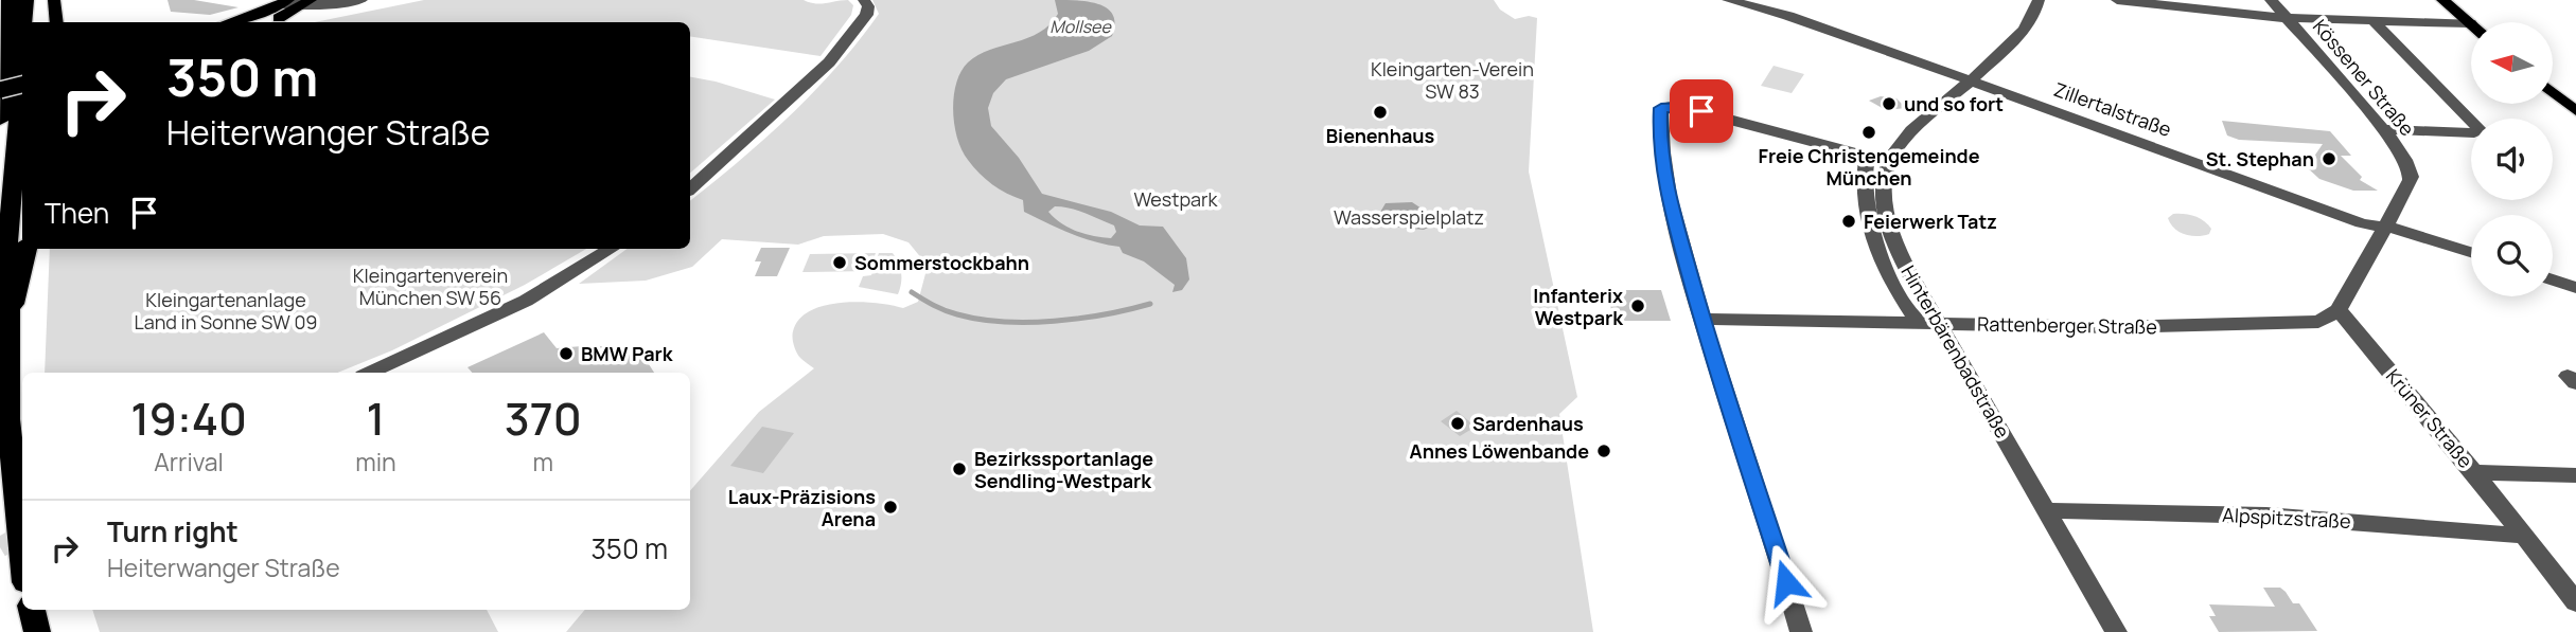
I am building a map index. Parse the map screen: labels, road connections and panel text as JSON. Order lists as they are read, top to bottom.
{
  "streets": {
    "street": [
      "Kössener Straße",
      "Zillertalstraße",
      "Rattenberger Straße",
      "Hinterbärenbadstraße",
      "Krüner Straße",
      "Alpspitzstraße"
    ]
  },
  "crossings": [
    ["Kössener Straße", "Zillertalstraße"],
    ["Rattenberger Straße", "Hinterbärenbadstraße"],
    ["Rattenberger Straße", "Krüner Straße"],
    ["Hinterbärenbadstraße", "Alpspitzstraße"],
    ["Krüner Straße", "Alpspitzstraße"]
  ],
  "water": ["Mollsee"],
  "parks": [
    "Kleingarten-Verein SW 83",
    "Westpark",
    "Wasserspielplatz",
    "Kleingartenverein München SW 56",
    "Kleingartenanlage Land in Sonne SW 09"
  ],
  "places": [
    "und so fort",
    "Bienenhaus",
    "Freie Christengemeinde München",
    "St. Stephan",
    "Feierwerk Tatz",
    "Sommerstockbahn",
    "Infanterix Westpark",
    "BMW Park",
    "Sardenhaus",
    "Annes Löwenbande",
    "Bezirkssportanlage Sendling-Westpark",
    "Laux-Präzisions Arena"
  ],
  "north": "left",
  "page": {
    "turn": ["350 m", "Heiterwanger Straße"],
    "then": "Then",
    "eta": [
      "19:40",
      "Arrival",
      "1",
      "min",
      "370",
      "m"
    ],
    "list": [
      {
        "name": "Turn right",
        "note": "Heiterwanger Straße",
        "value": "350 m"
      }
    ]
  }
}
